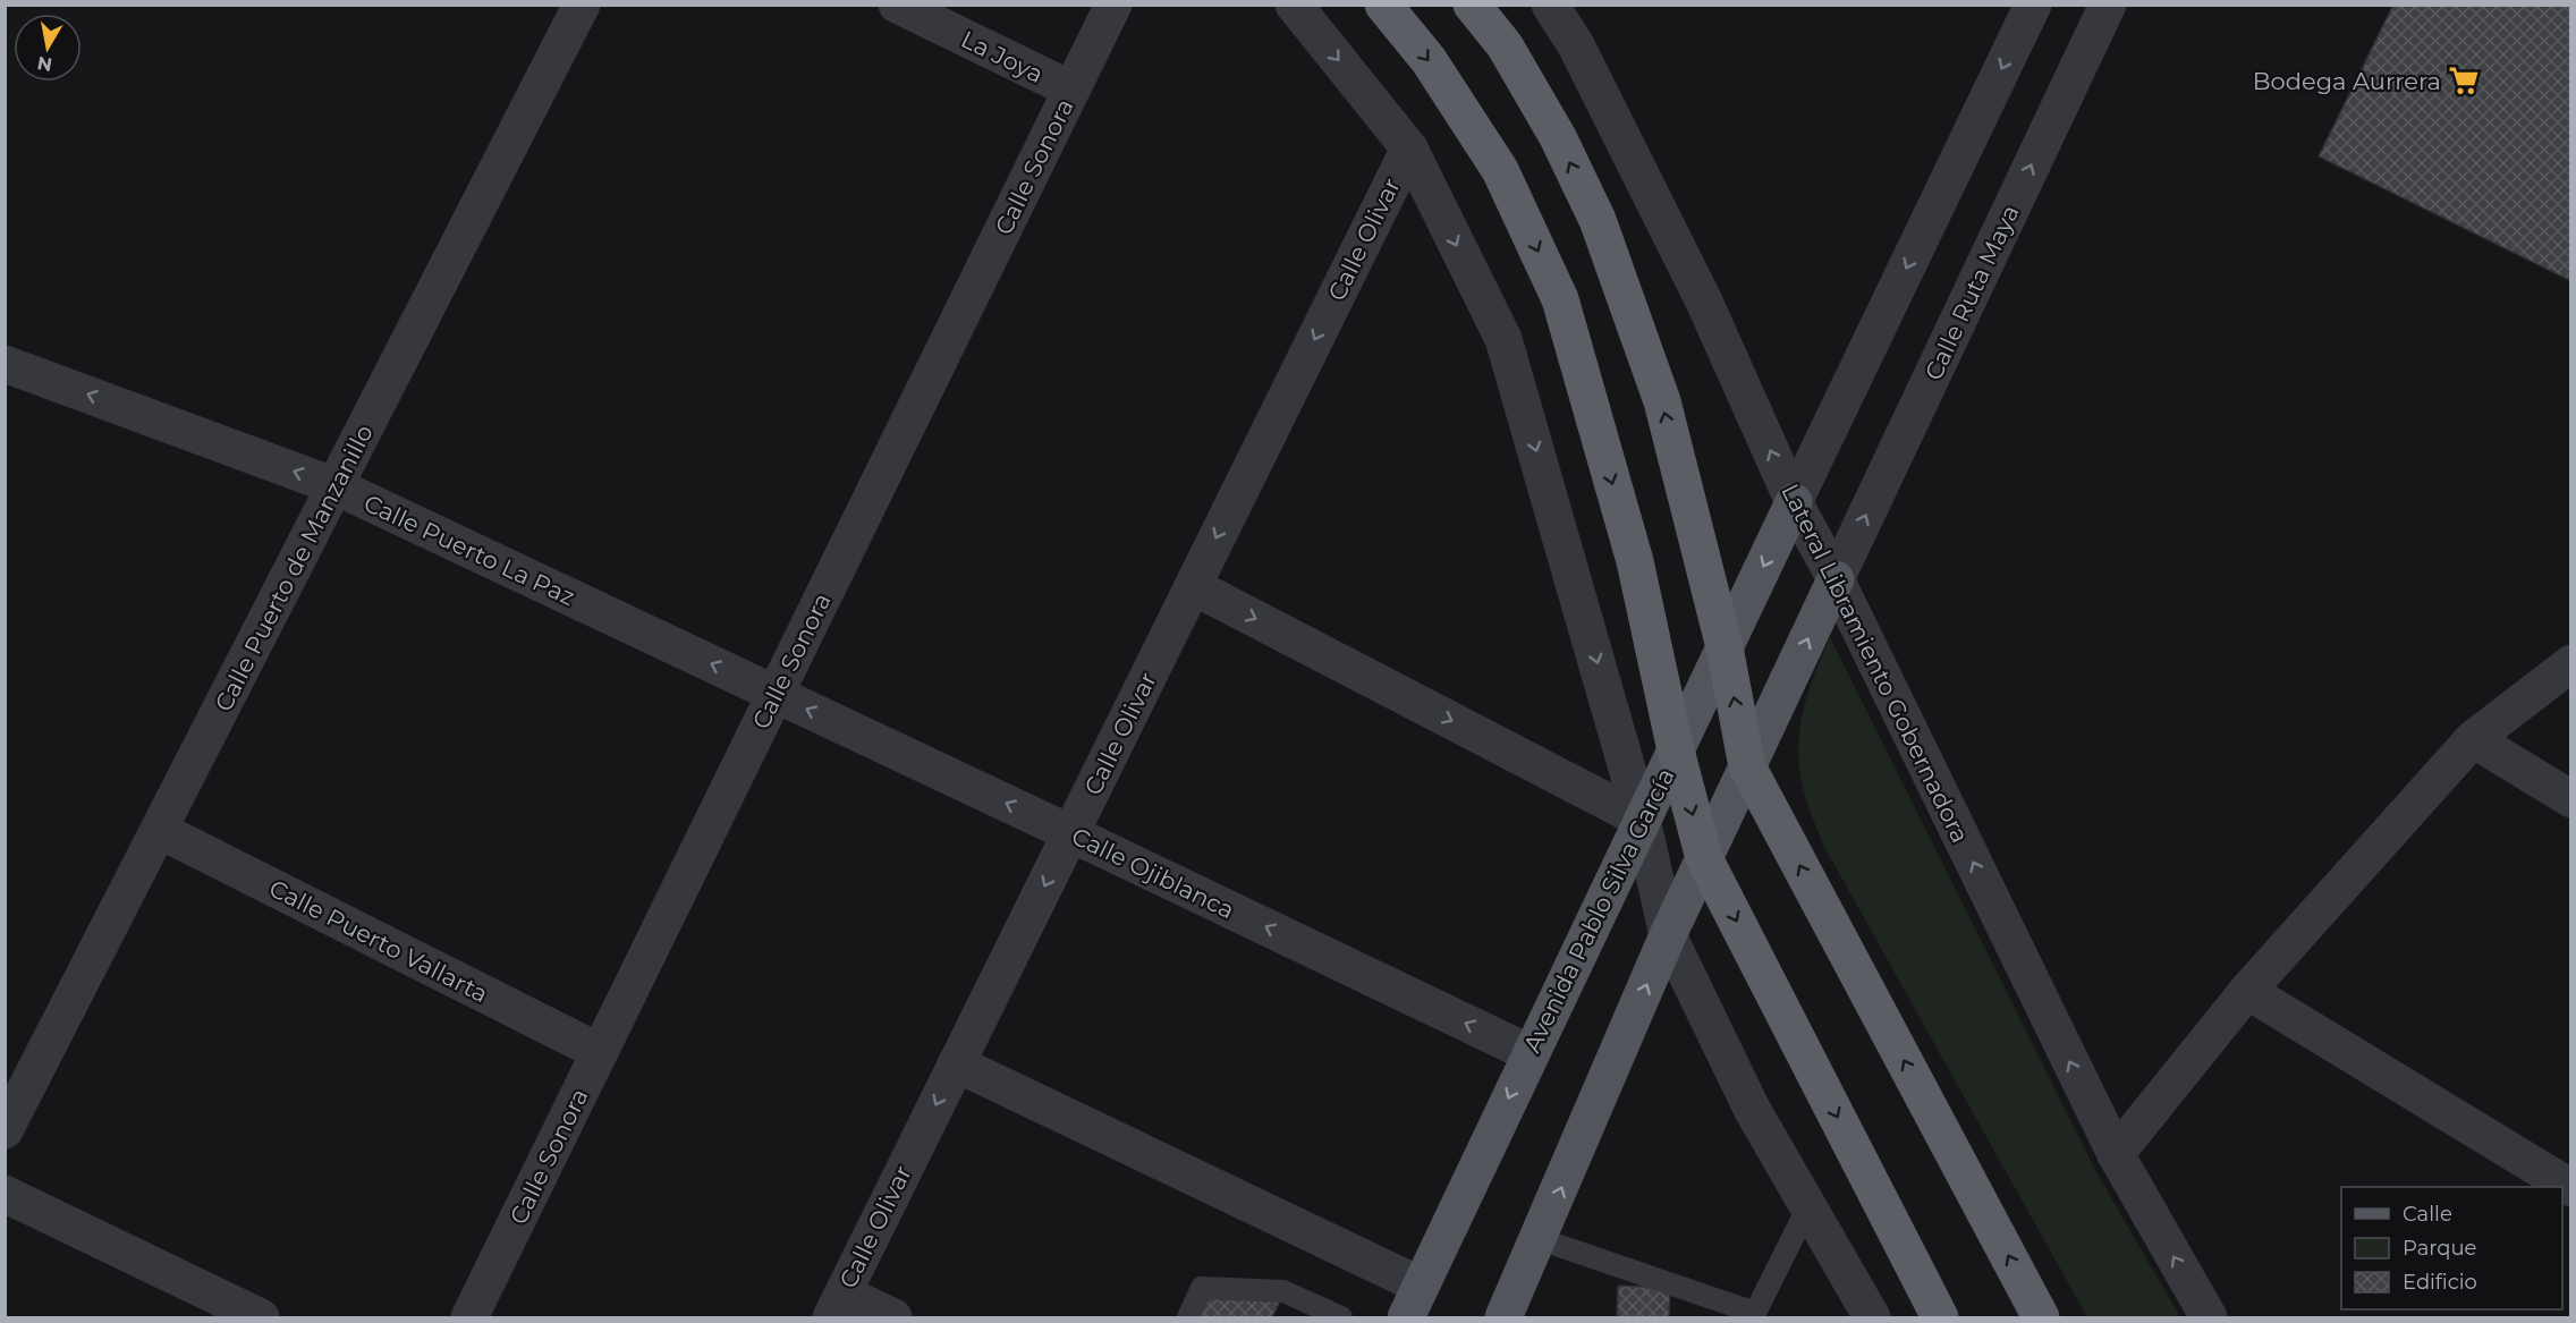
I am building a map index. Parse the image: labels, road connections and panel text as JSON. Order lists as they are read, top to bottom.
{
  "streets": {
    "main road": ["Avenida Pablo Silva García"],
    "street": [
      "La Joya",
      "Calle Sonora",
      "Calle Olivar",
      "Calle Ruta Maya",
      "Calle Puerto La Paz",
      "Calle Puerto de Manzanillo",
      "Lateral Libramiento Gobernadora",
      "Calle Ojiblanca",
      "Calle Puerto Vallarta"
    ]
  },
  "crossings": [
    ["La Joya", "Calle Sonora"],
    ["Calle Sonora", "Calle Puerto La Paz"],
    ["Calle Sonora", "Calle Ojiblanca"],
    ["Calle Sonora", "Calle Puerto Vallarta"],
    ["Calle Olivar", "Calle Ojiblanca"],
    ["Calle Ruta Maya", "Lateral Libramiento Gobernadora"],
    ["Calle Puerto La Paz", "Calle Puerto de Manzanillo"],
    ["Calle Puerto La Paz", "Calle Ojiblanca"],
    ["Calle Puerto de Manzanillo", "Calle Puerto Vallarta"],
    ["Lateral Libramiento Gobernadora", "Avenida Pablo Silva García"],
    ["Calle Ojiblanca", "Avenida Pablo Silva García"]
  ],
  "one_way": ["Calle Olivar", "Calle Puerto La Paz"],
  "places": {
    "supermarket": ["Bodega Aurrera"]
  },
  "legend": ["Calle", "Parque", "Edificio"],
  "north": "bottom"
}
